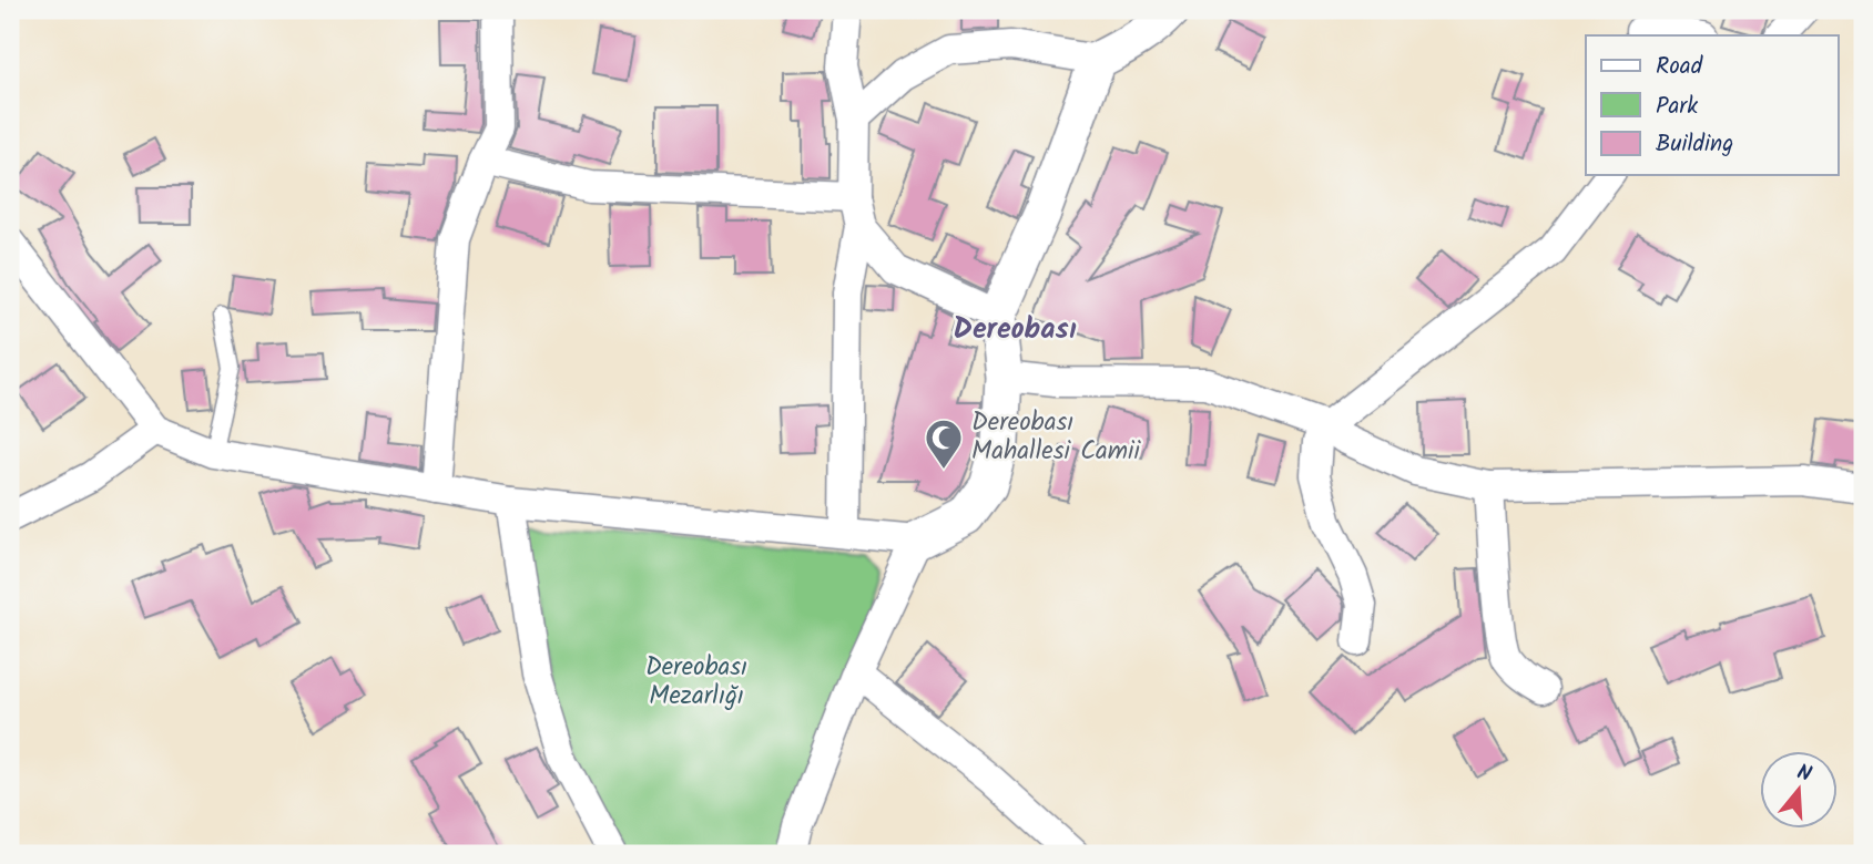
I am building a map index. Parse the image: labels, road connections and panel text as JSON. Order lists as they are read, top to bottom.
{
  "districts": ["Dereobası"],
  "parks": ["Dereobası Mezarlığı"],
  "places": {
    "mosque": ["Dereobası Mahallesi Camii"]
  },
  "legend": ["Road", "Park", "Building"],
  "north": "top"
}
